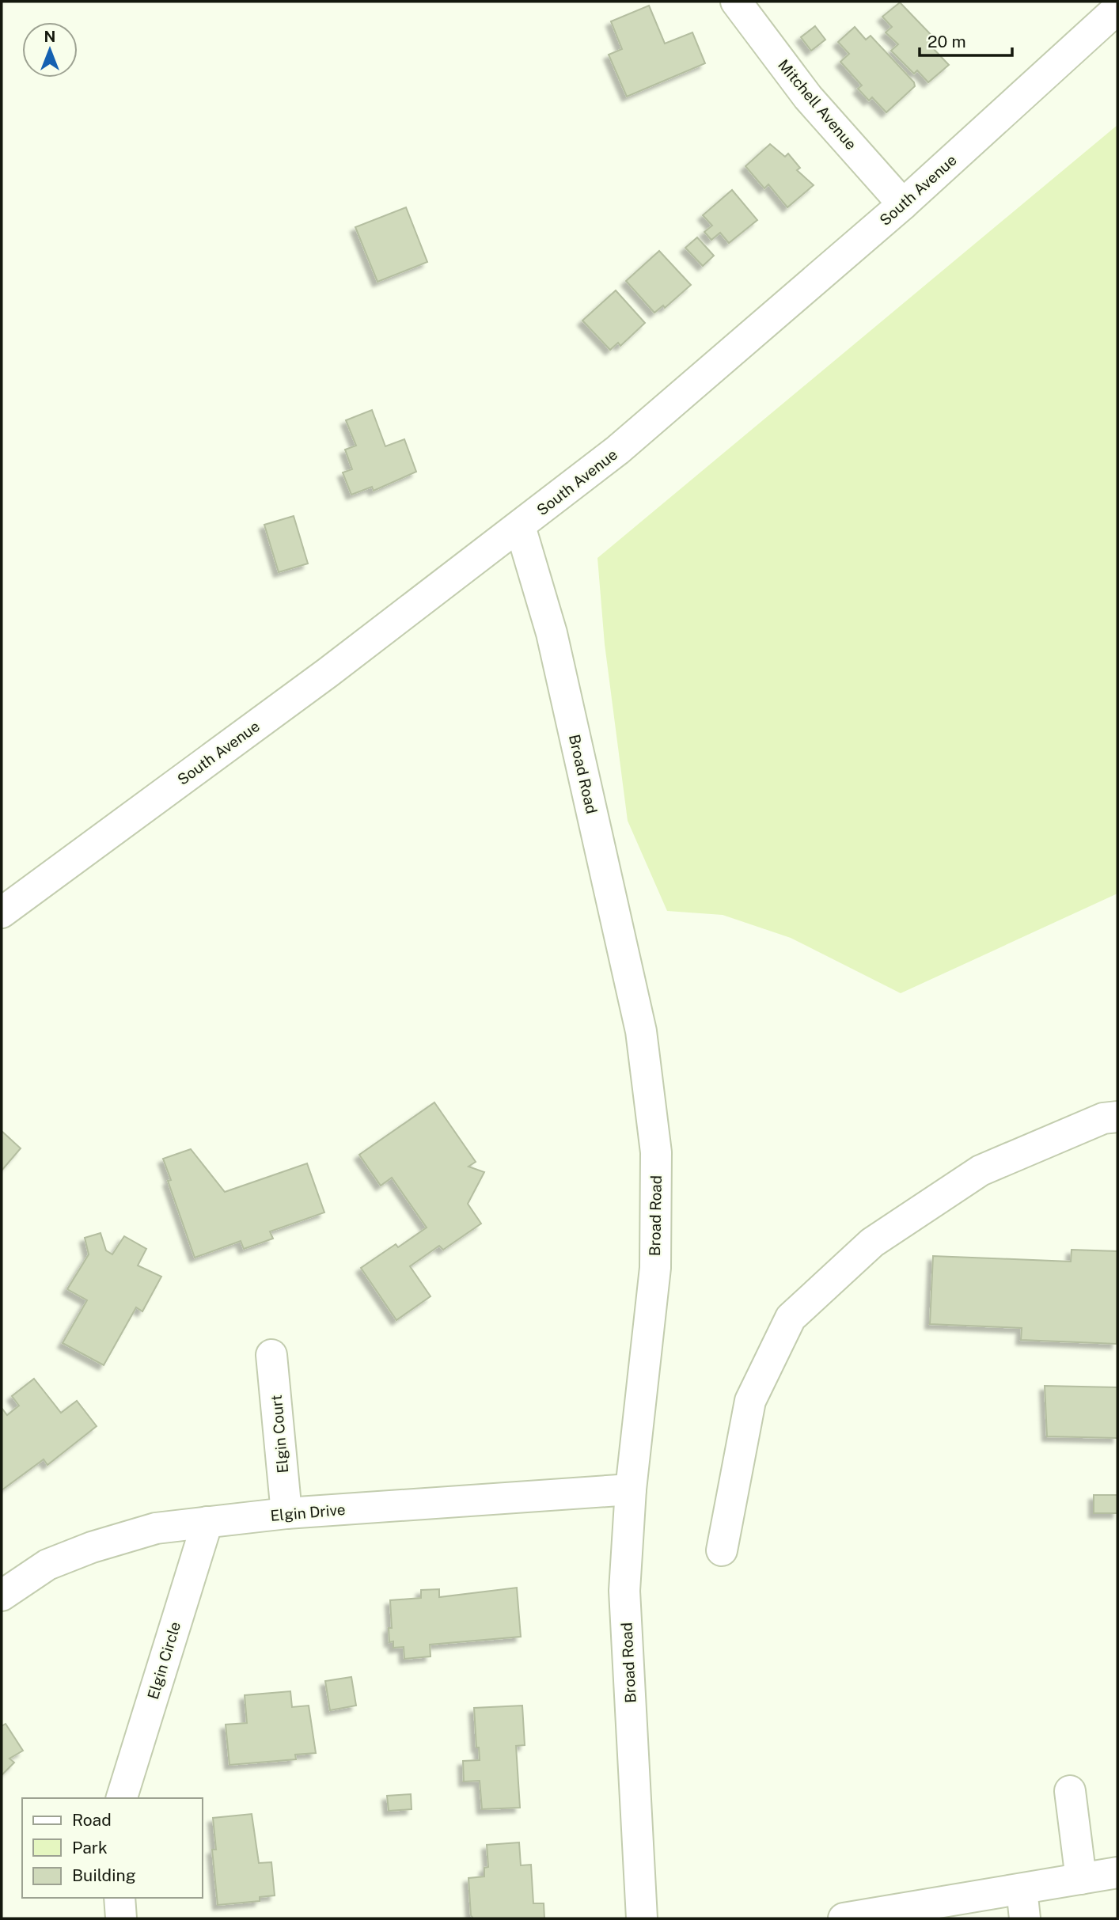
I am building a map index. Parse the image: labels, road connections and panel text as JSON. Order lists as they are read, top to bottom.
{
  "streets": {
    "street": [
      "Mitchell Avenue",
      "South Avenue",
      "Broad Road",
      "Elgin Court",
      "Elgin Drive",
      "Elgin Circle"
    ]
  },
  "crossings": [
    ["Mitchell Avenue", "South Avenue"],
    ["South Avenue", "Broad Road"],
    ["Broad Road", "Elgin Drive"],
    ["Elgin Court", "Elgin Drive"],
    ["Elgin Drive", "Elgin Circle"]
  ],
  "legend": ["Road", "Park", "Building"],
  "scale_bar": "20 m",
  "north": "top"
}
